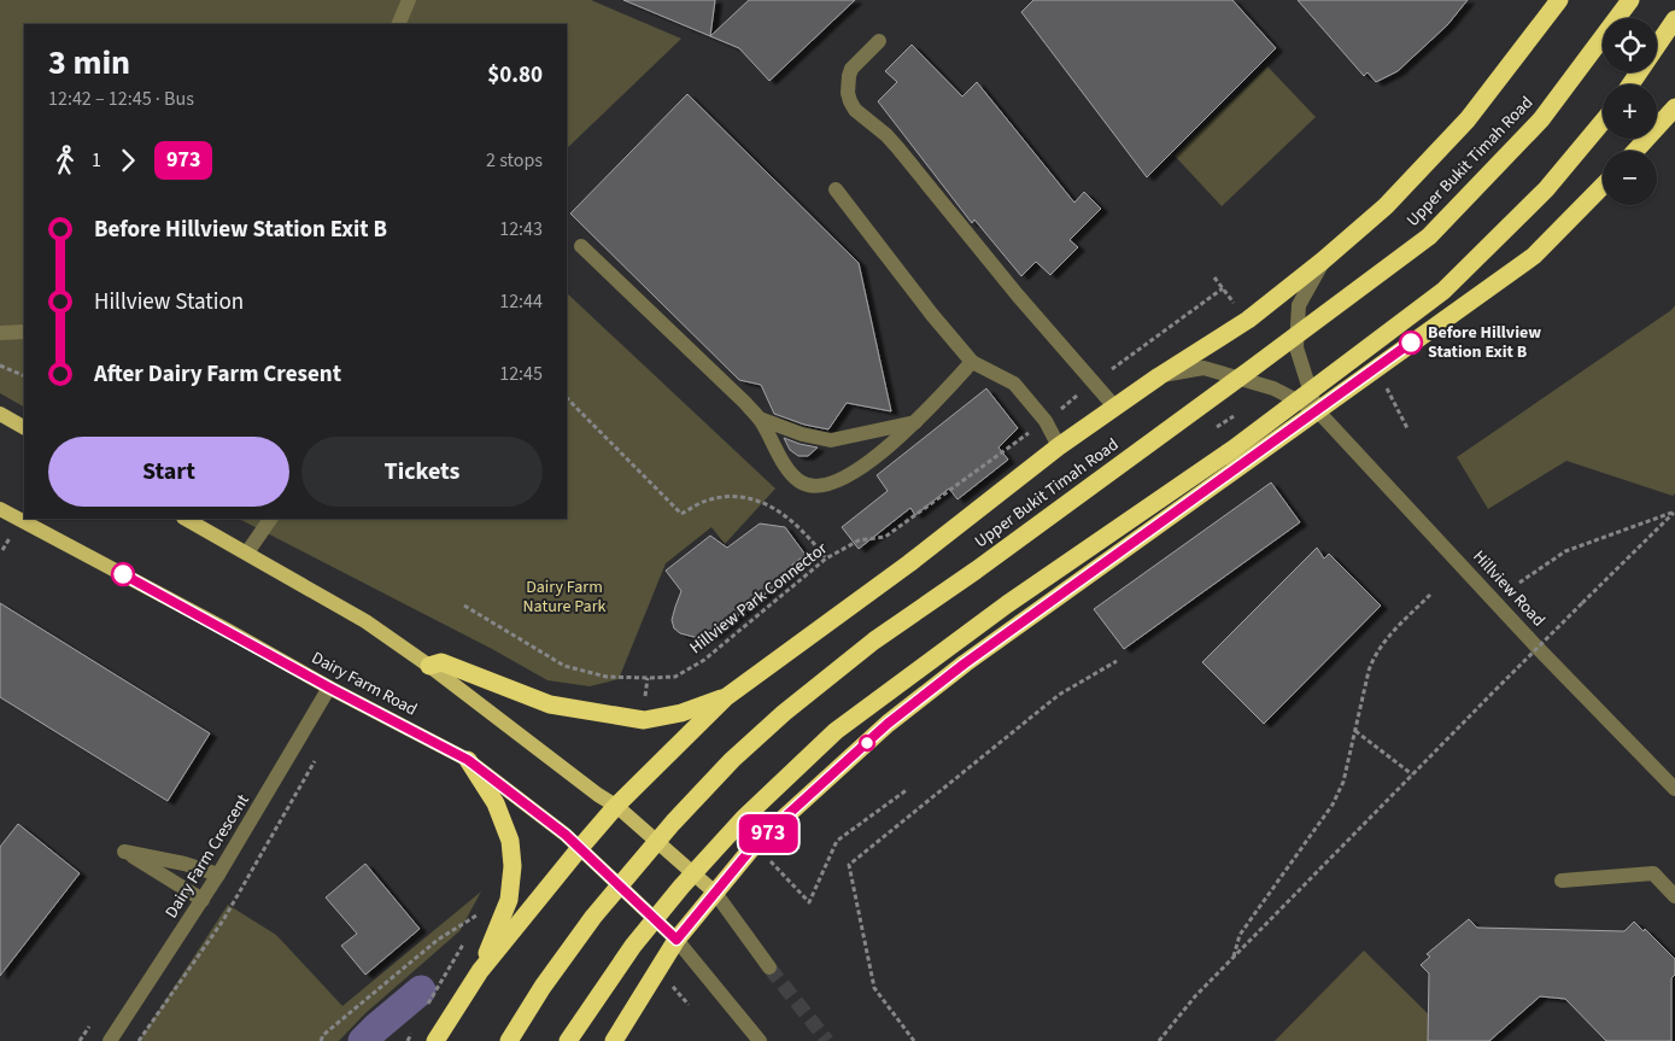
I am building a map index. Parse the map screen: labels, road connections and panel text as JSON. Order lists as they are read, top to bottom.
{
  "streets": {
    "highway": ["Upper Bukit Timah Road"],
    "main road": ["Dairy Farm Road"],
    "street": ["Hillview Road", "Dairy Farm Crescent"],
    "path": ["Hillview Park Connector"]
  },
  "crossings": [
    ["Dairy Farm Road", "Dairy Farm Crescent"]
  ],
  "parks": ["Dairy Farm Nature Park"],
  "places": ["Before Hillview Station Exit B"],
  "lines": ["bus line 973"],
  "page": {
    "on_map": "973",
    "map_buttons": ["+", "−"],
    "heading": ["3 min", "12:42 – 12:45 · Bus", "$0.80"],
    "legs": ["1", "973", "2 stops"],
    "list": [
      {
        "name": "Before Hillview Station Exit B",
        "value": "12:43"
      },
      {
        "name": "Hillview Station",
        "value": "12:44"
      },
      {
        "name": "After Dairy Farm Cresent",
        "value": "12:45"
      }
    ],
    "buttons": ["Start", "Tickets"]
  }
}
